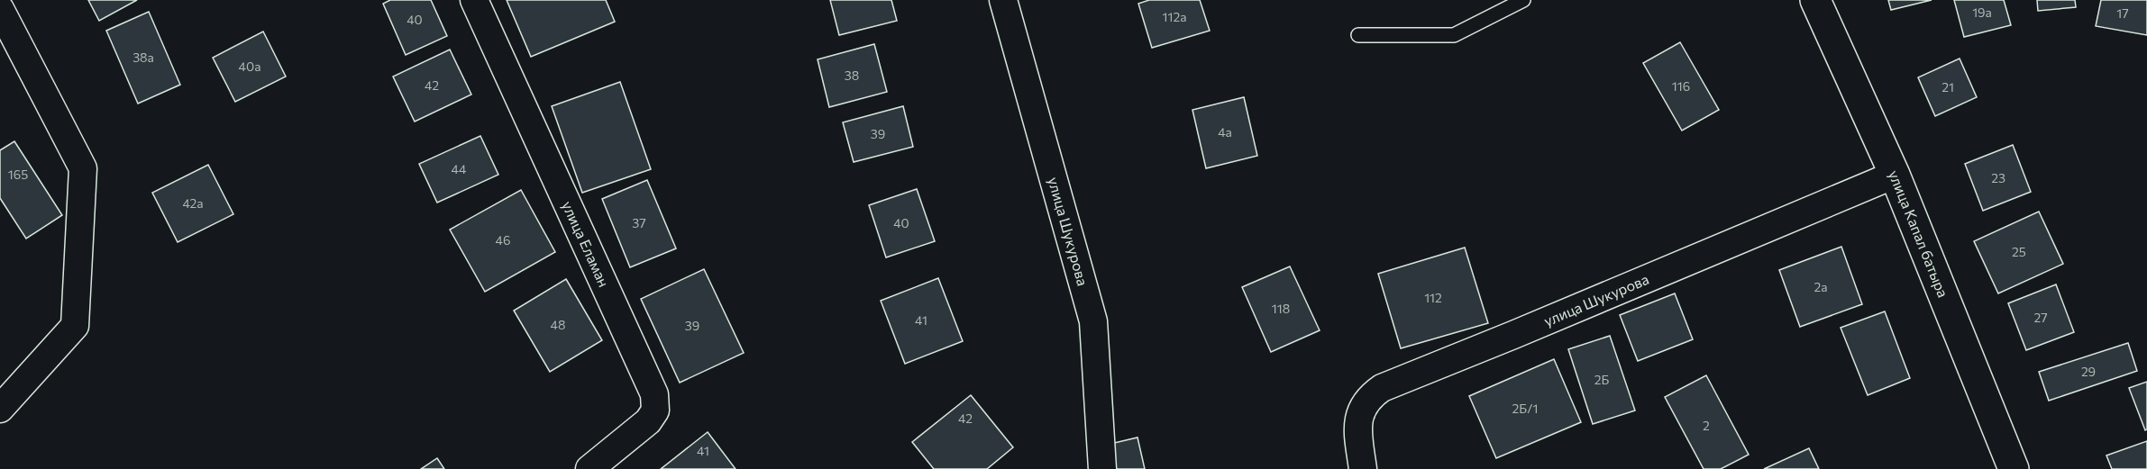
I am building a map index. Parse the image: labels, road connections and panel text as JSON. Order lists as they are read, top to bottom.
{
  "streets": {
    "main road": ["улица Капал батыра"],
    "street": ["улица Шукурова", "улица Еламан"]
  },
  "crossings": [
    ["улица Шукурова", "улица Капал батыра"]
  ],
  "house_numbers": [
    "19а",
    "17",
    "112а",
    "40",
    "38а",
    "40а",
    "38",
    "42",
    "116",
    "21",
    "4а",
    "39",
    "44",
    "165",
    "23",
    "42а",
    "37",
    "40",
    "46",
    "25",
    "2а",
    "112",
    "118",
    "27",
    "41",
    "48",
    "39",
    "29",
    "2Б",
    "2Б/1",
    "42",
    "2",
    "41"
  ]
}
